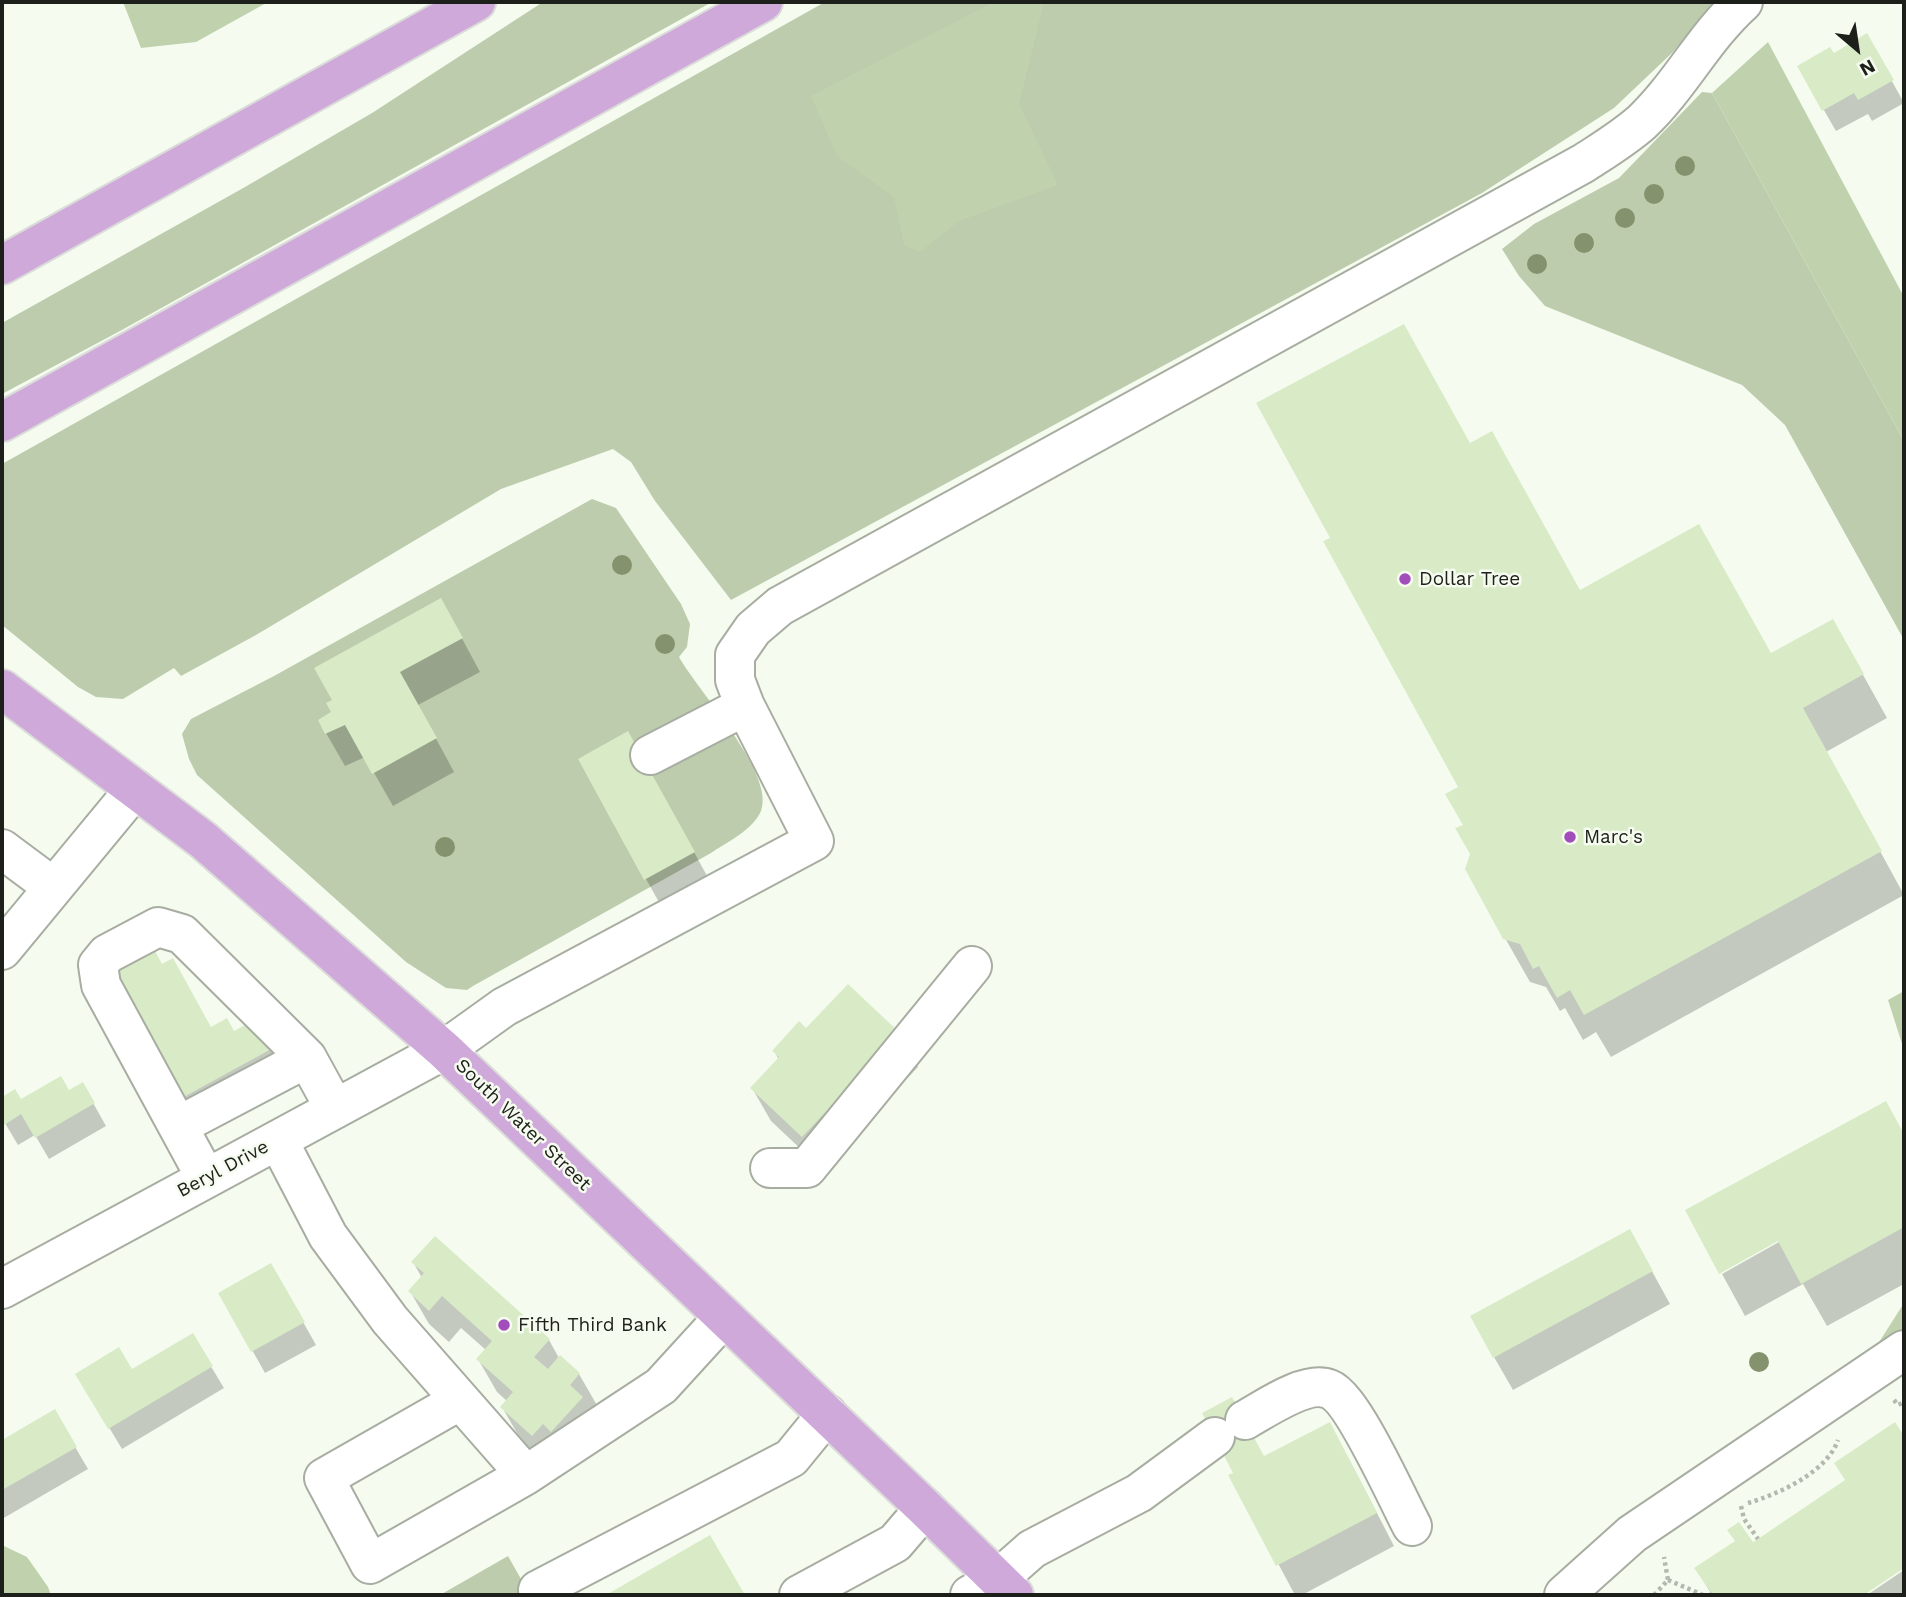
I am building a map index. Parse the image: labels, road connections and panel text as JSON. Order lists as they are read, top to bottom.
{
  "streets": {
    "main road": ["South Water Street"],
    "street": ["Beryl Drive"]
  },
  "crossings": [
    ["South Water Street", "Beryl Drive"]
  ],
  "places": ["Dollar Tree", "Marc's", "Fifth Third Bank"],
  "north": "bottom right"
}
